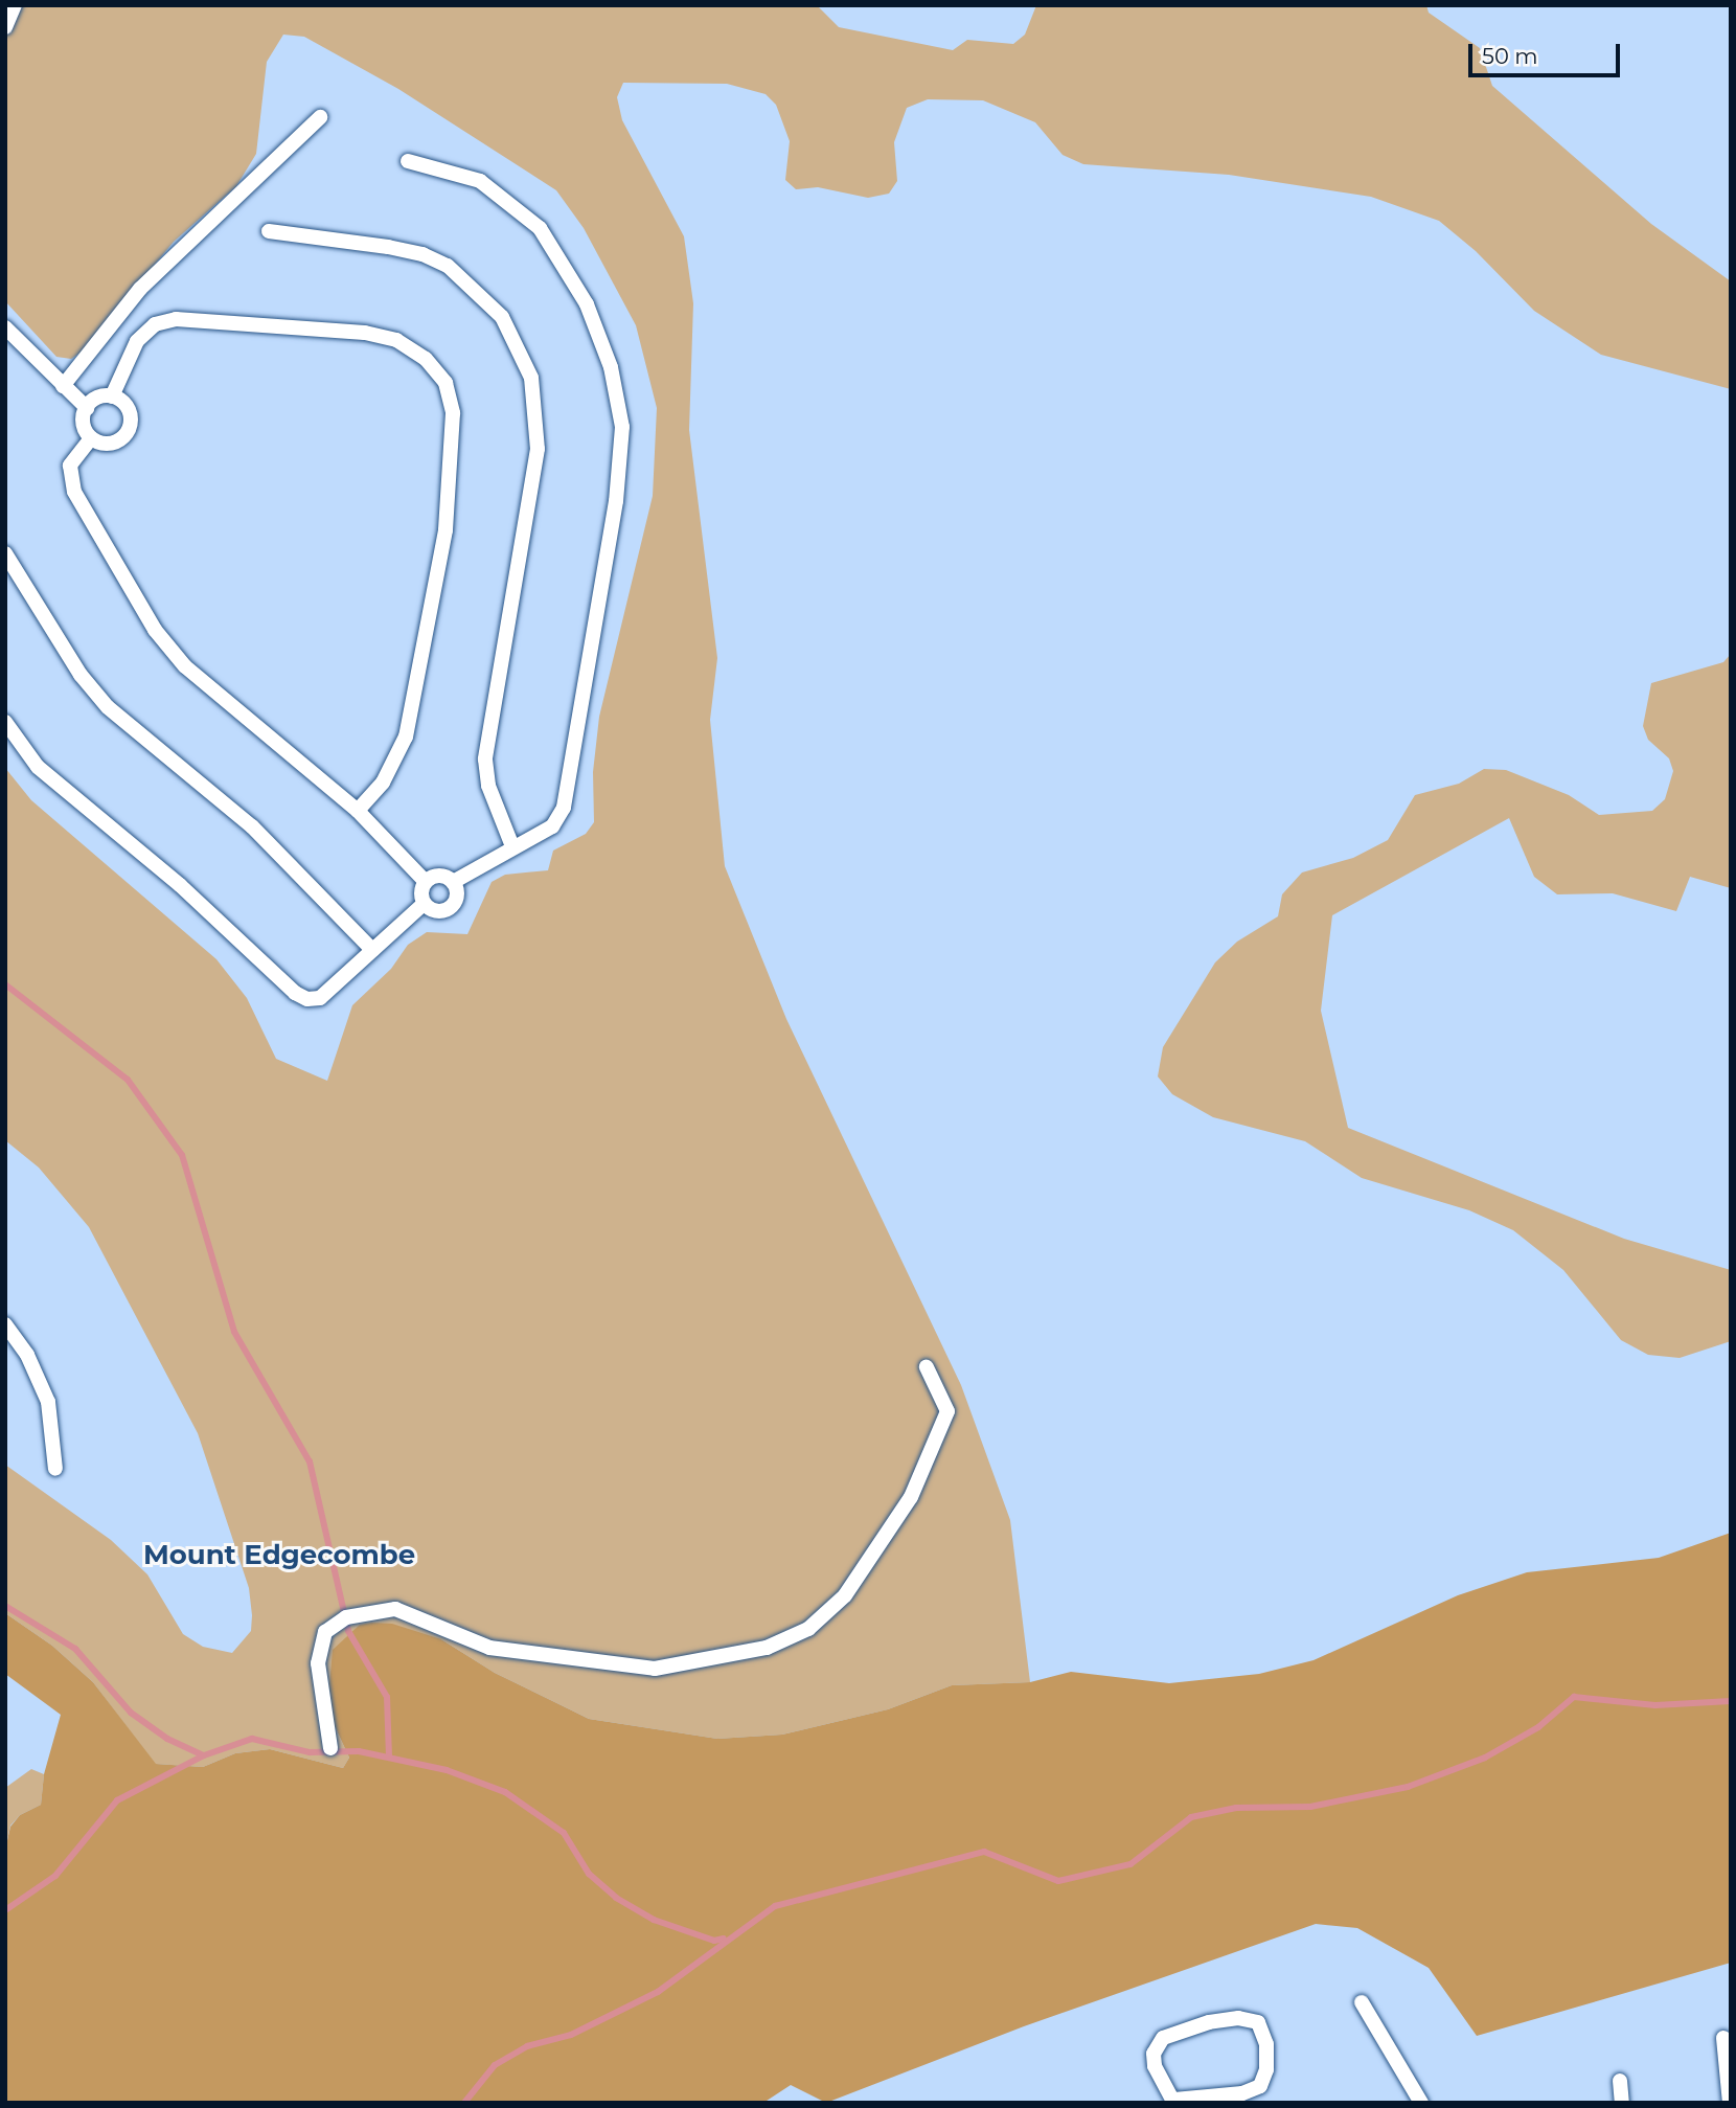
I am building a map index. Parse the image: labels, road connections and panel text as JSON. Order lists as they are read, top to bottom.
{
  "districts": ["Mount Edgecombe"],
  "scale_bar": "50 m"
}
